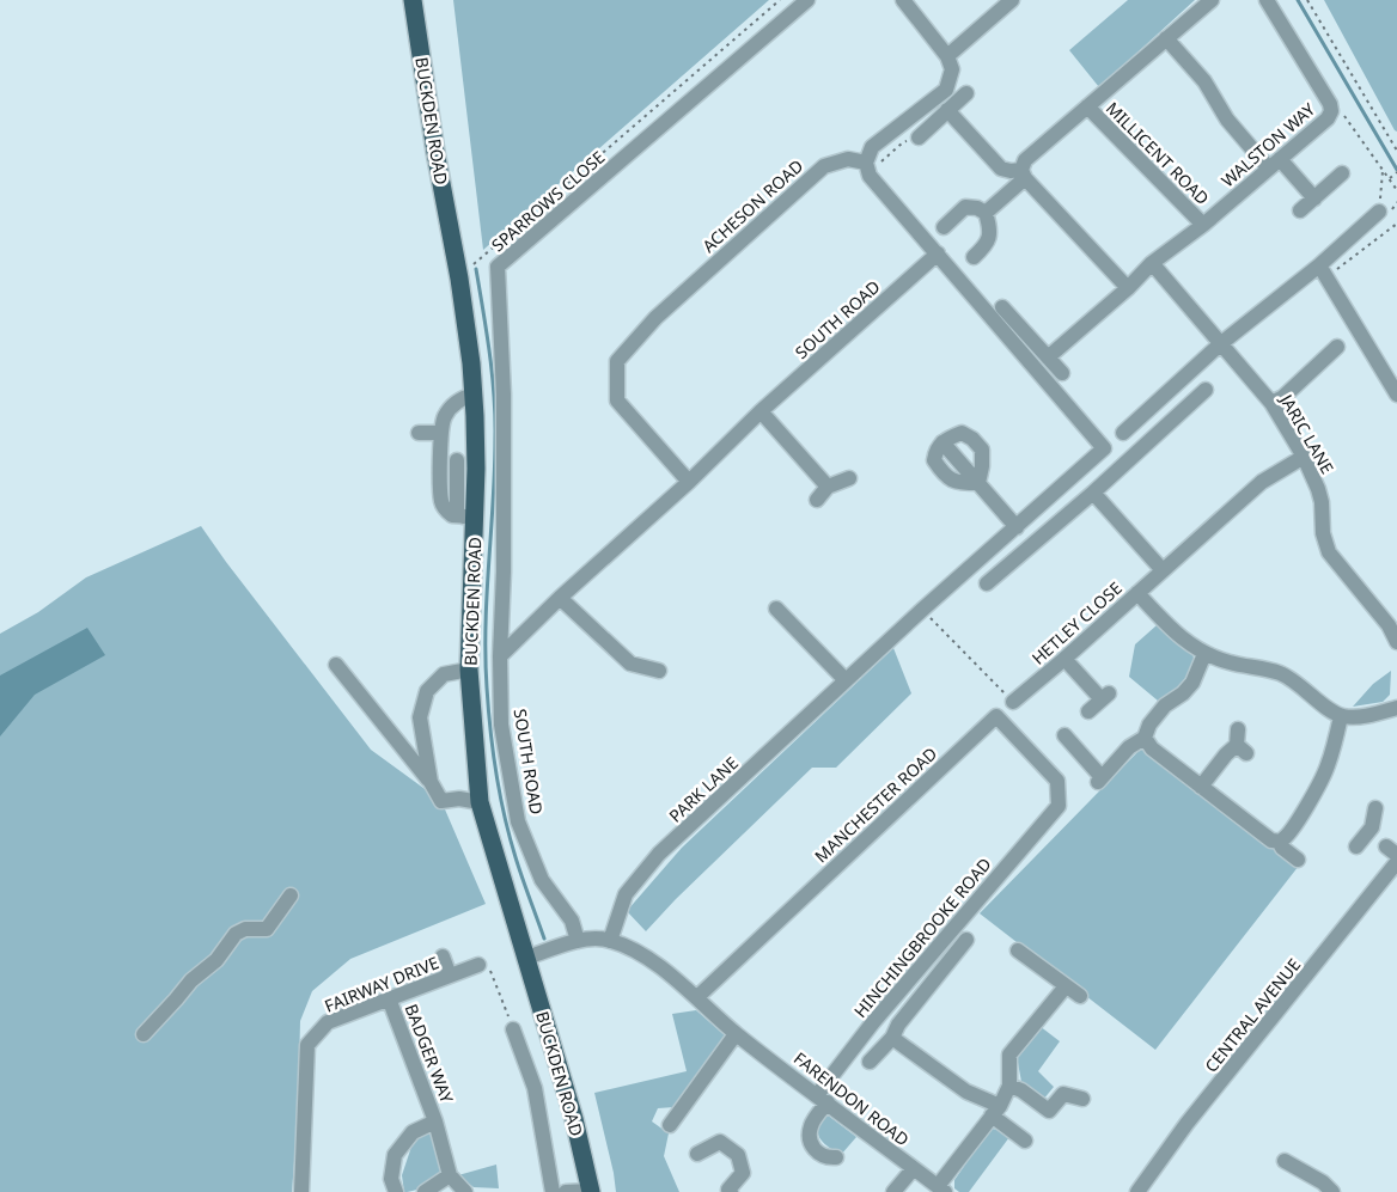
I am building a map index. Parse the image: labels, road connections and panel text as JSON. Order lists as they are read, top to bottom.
{
  "streets": {
    "main road": ["BUCKDEN ROAD"],
    "street": [
      "WALSTON WAY",
      "MILLICENT ROAD",
      "SPARROWS CLOSE",
      "ACHESON ROAD",
      "SOUTH ROAD",
      "JARIC LANE",
      "HETLEY CLOSE",
      "PARK LANE",
      "MANCHESTER ROAD",
      "HINCHINGBROOKE ROAD",
      "FAIRWAY DRIVE",
      "CENTRAL AVENUE",
      "BADGER WAY",
      "FARENDON ROAD"
    ]
  },
  "crossings": [
    ["BUCKDEN ROAD", "FARENDON ROAD"],
    ["WALSTON WAY", "MILLICENT ROAD"],
    ["WALSTON WAY", "JARIC LANE"],
    ["SPARROWS CLOSE", "SOUTH ROAD"],
    ["ACHESON ROAD", "SOUTH ROAD"],
    ["SOUTH ROAD", "PARK LANE"],
    ["SOUTH ROAD", "FARENDON ROAD"],
    ["JARIC LANE", "HETLEY CLOSE"],
    ["PARK LANE", "FARENDON ROAD"],
    ["MANCHESTER ROAD", "HINCHINGBROOKE ROAD"],
    ["MANCHESTER ROAD", "FARENDON ROAD"],
    ["HINCHINGBROOKE ROAD", "FARENDON ROAD"],
    ["FAIRWAY DRIVE", "BADGER WAY"]
  ]
}
